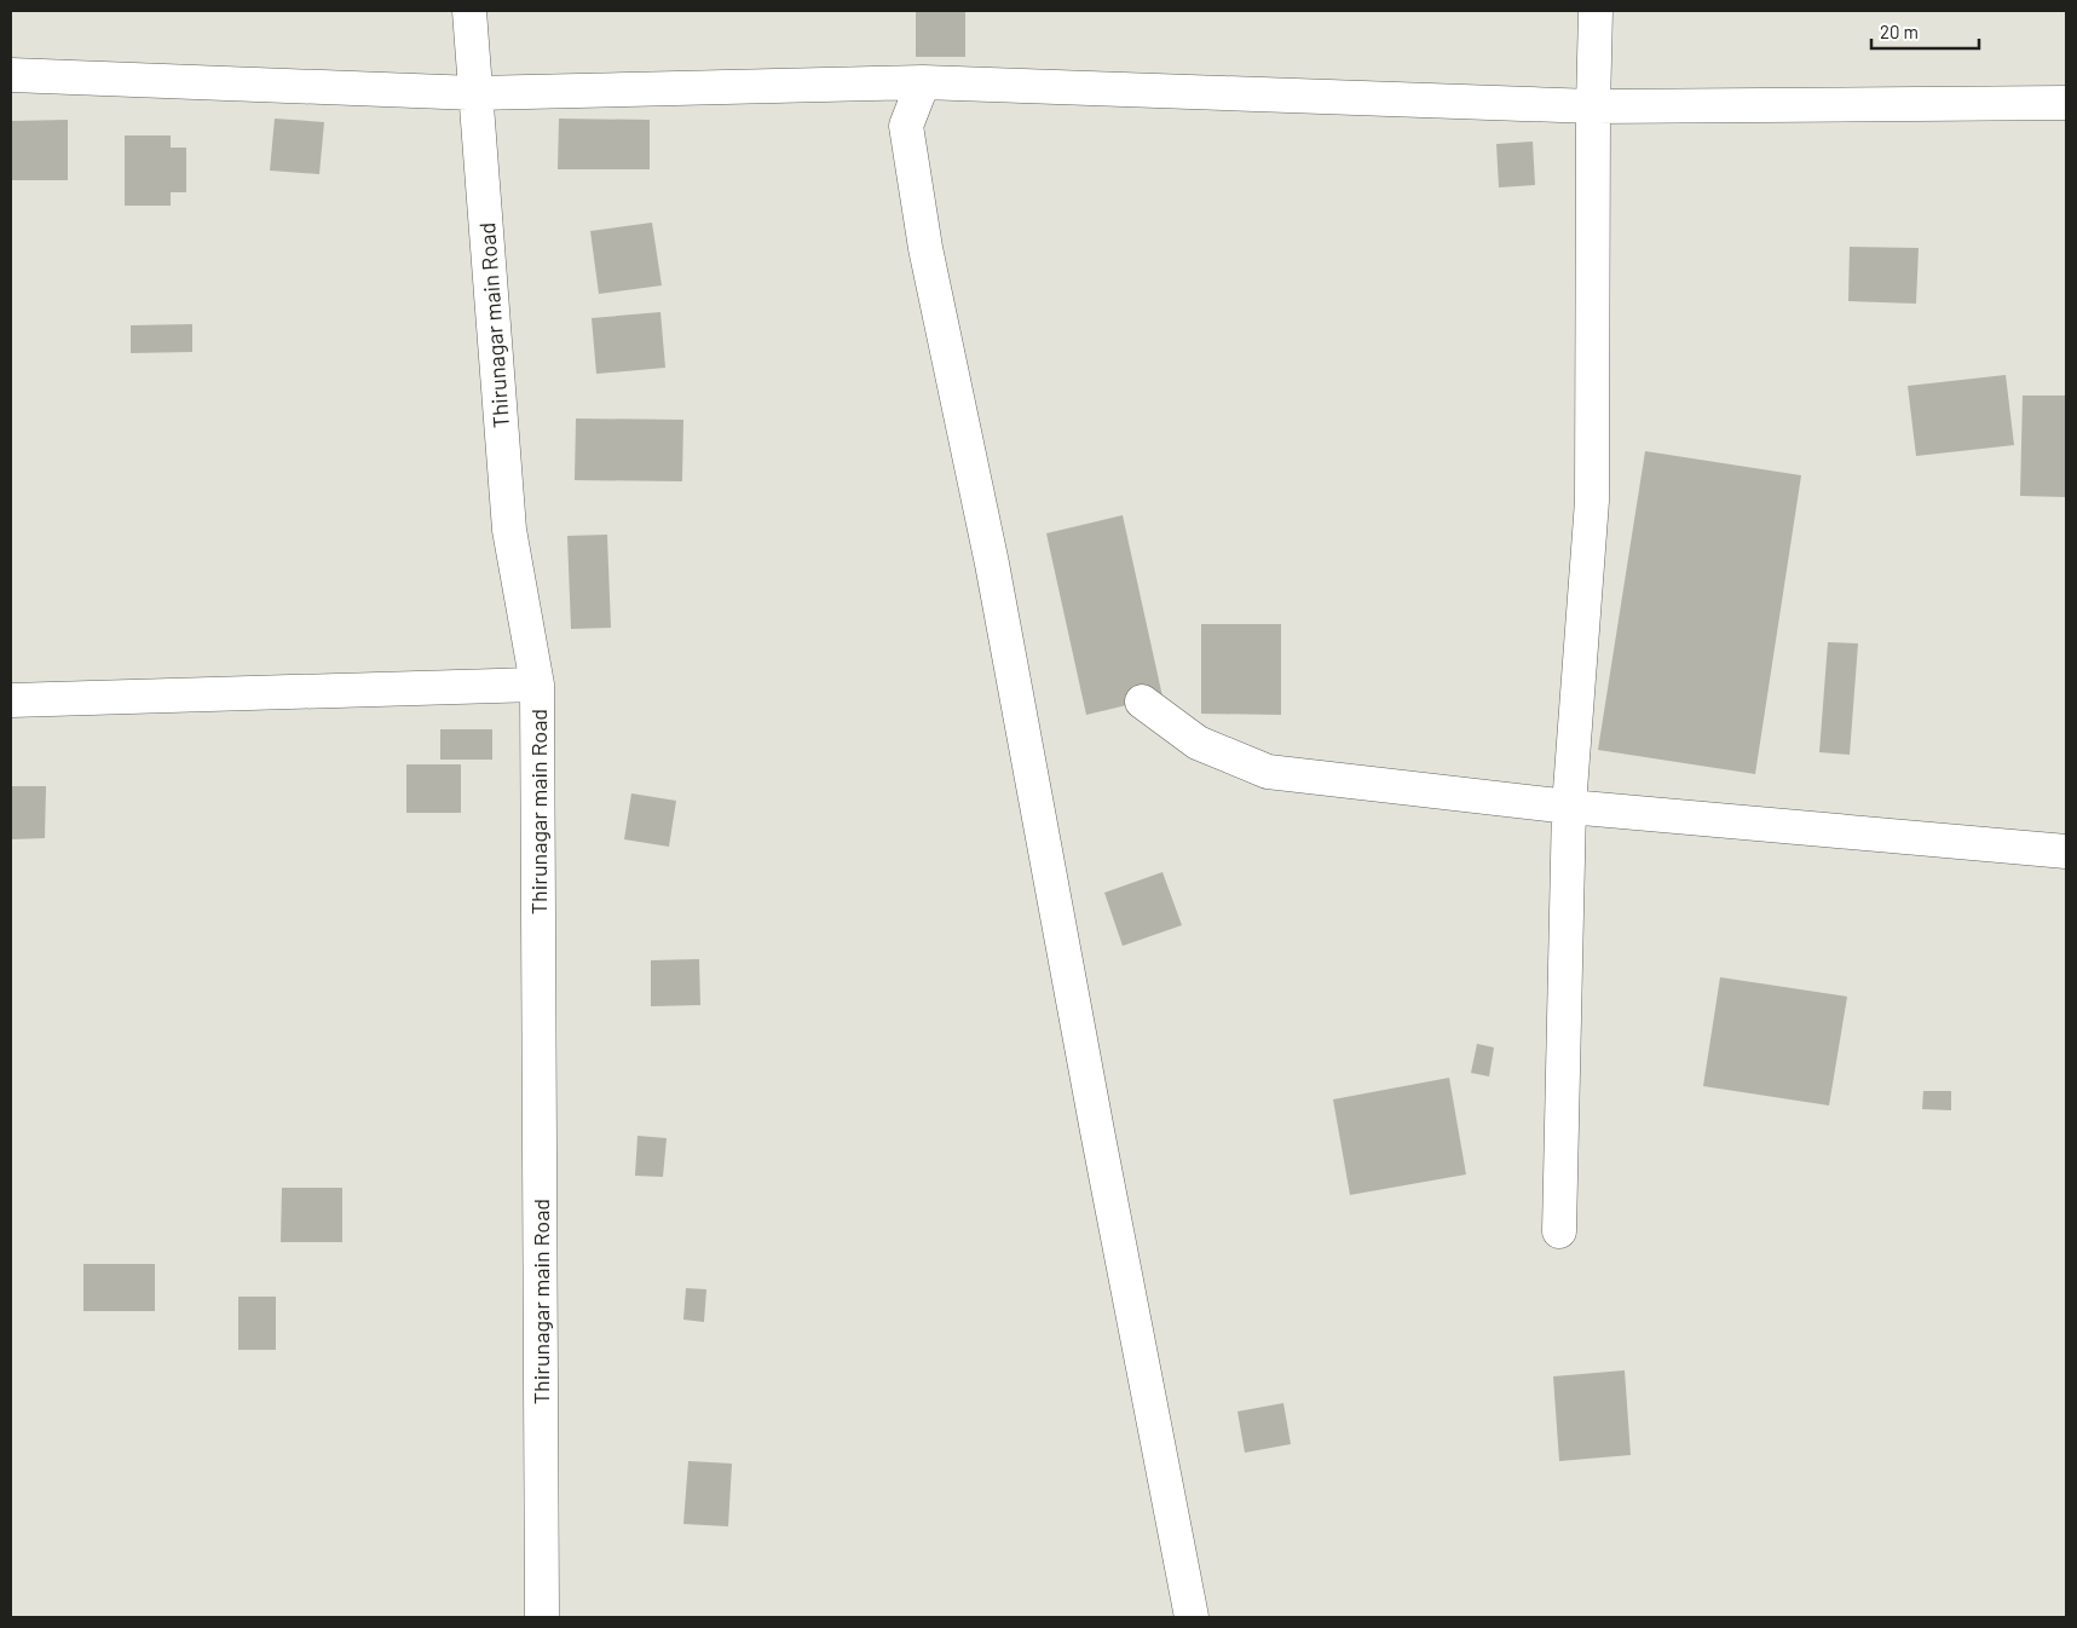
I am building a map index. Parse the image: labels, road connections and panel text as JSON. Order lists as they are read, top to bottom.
{
  "streets": {
    "street": ["Thirunagar main Road"]
  },
  "scale_bar": "20 m"
}
